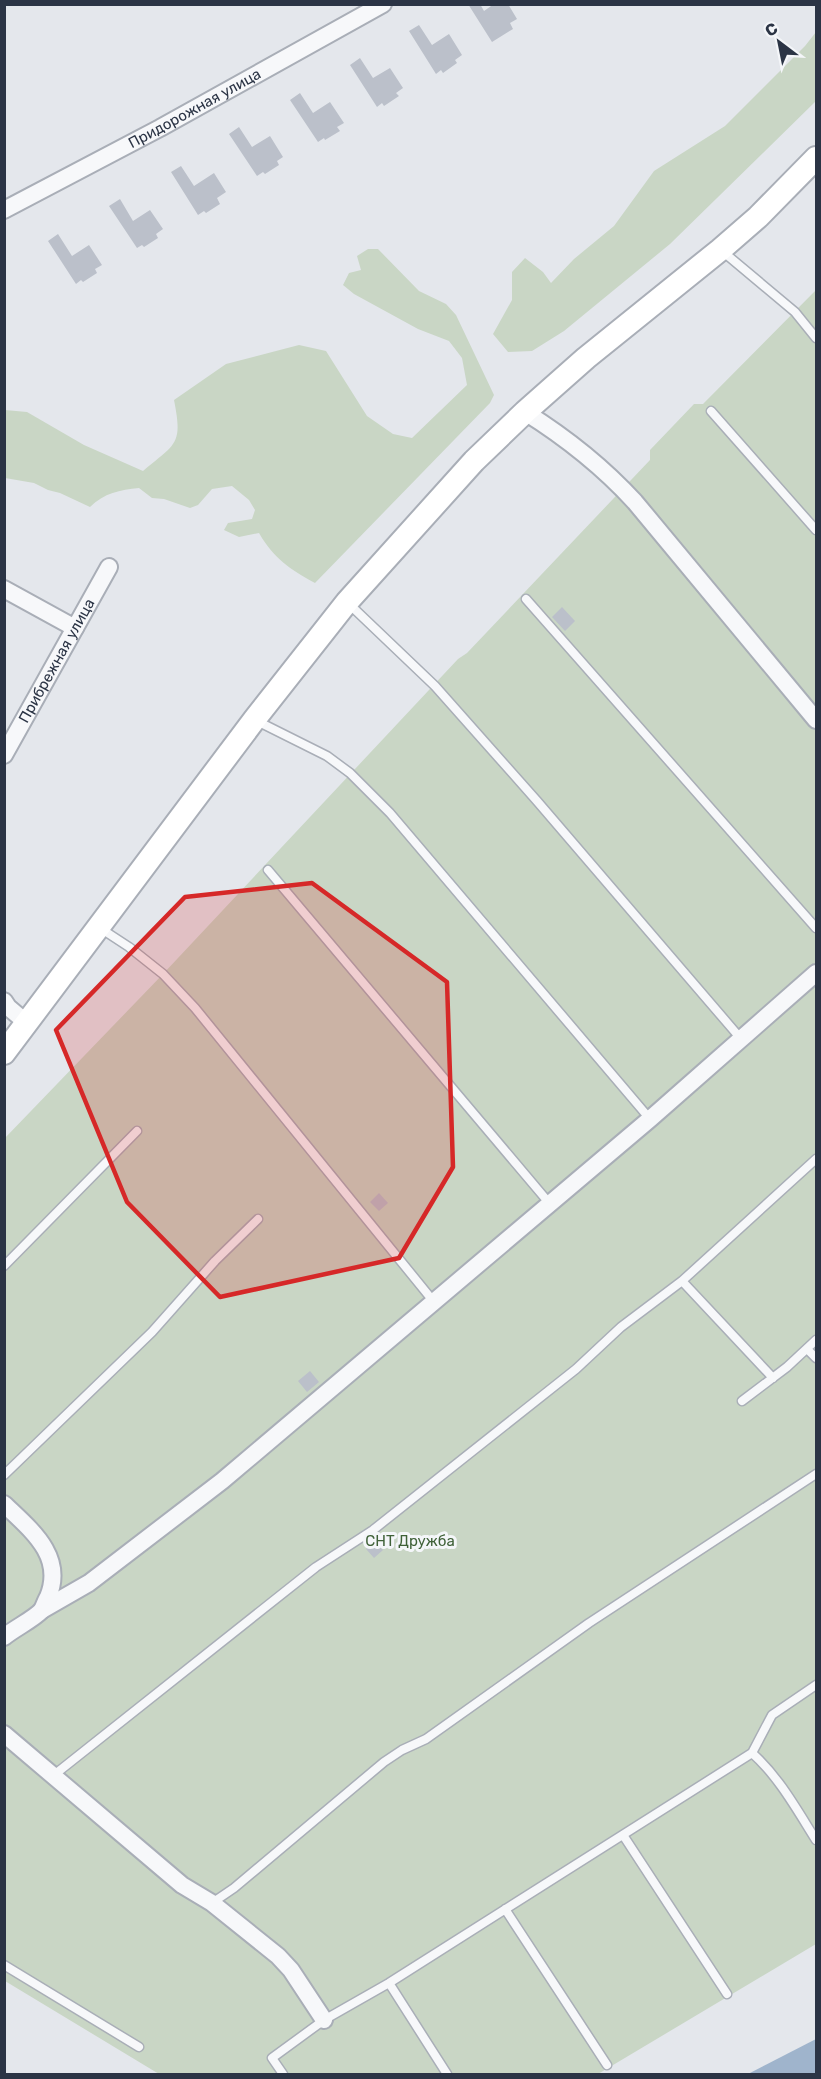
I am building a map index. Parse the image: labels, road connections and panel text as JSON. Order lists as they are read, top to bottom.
{
  "streets": {
    "street": ["Придорожная улица", "Прибрежная улица"]
  },
  "parks": ["СНТ Дружба"],
  "north": "top left"
}
